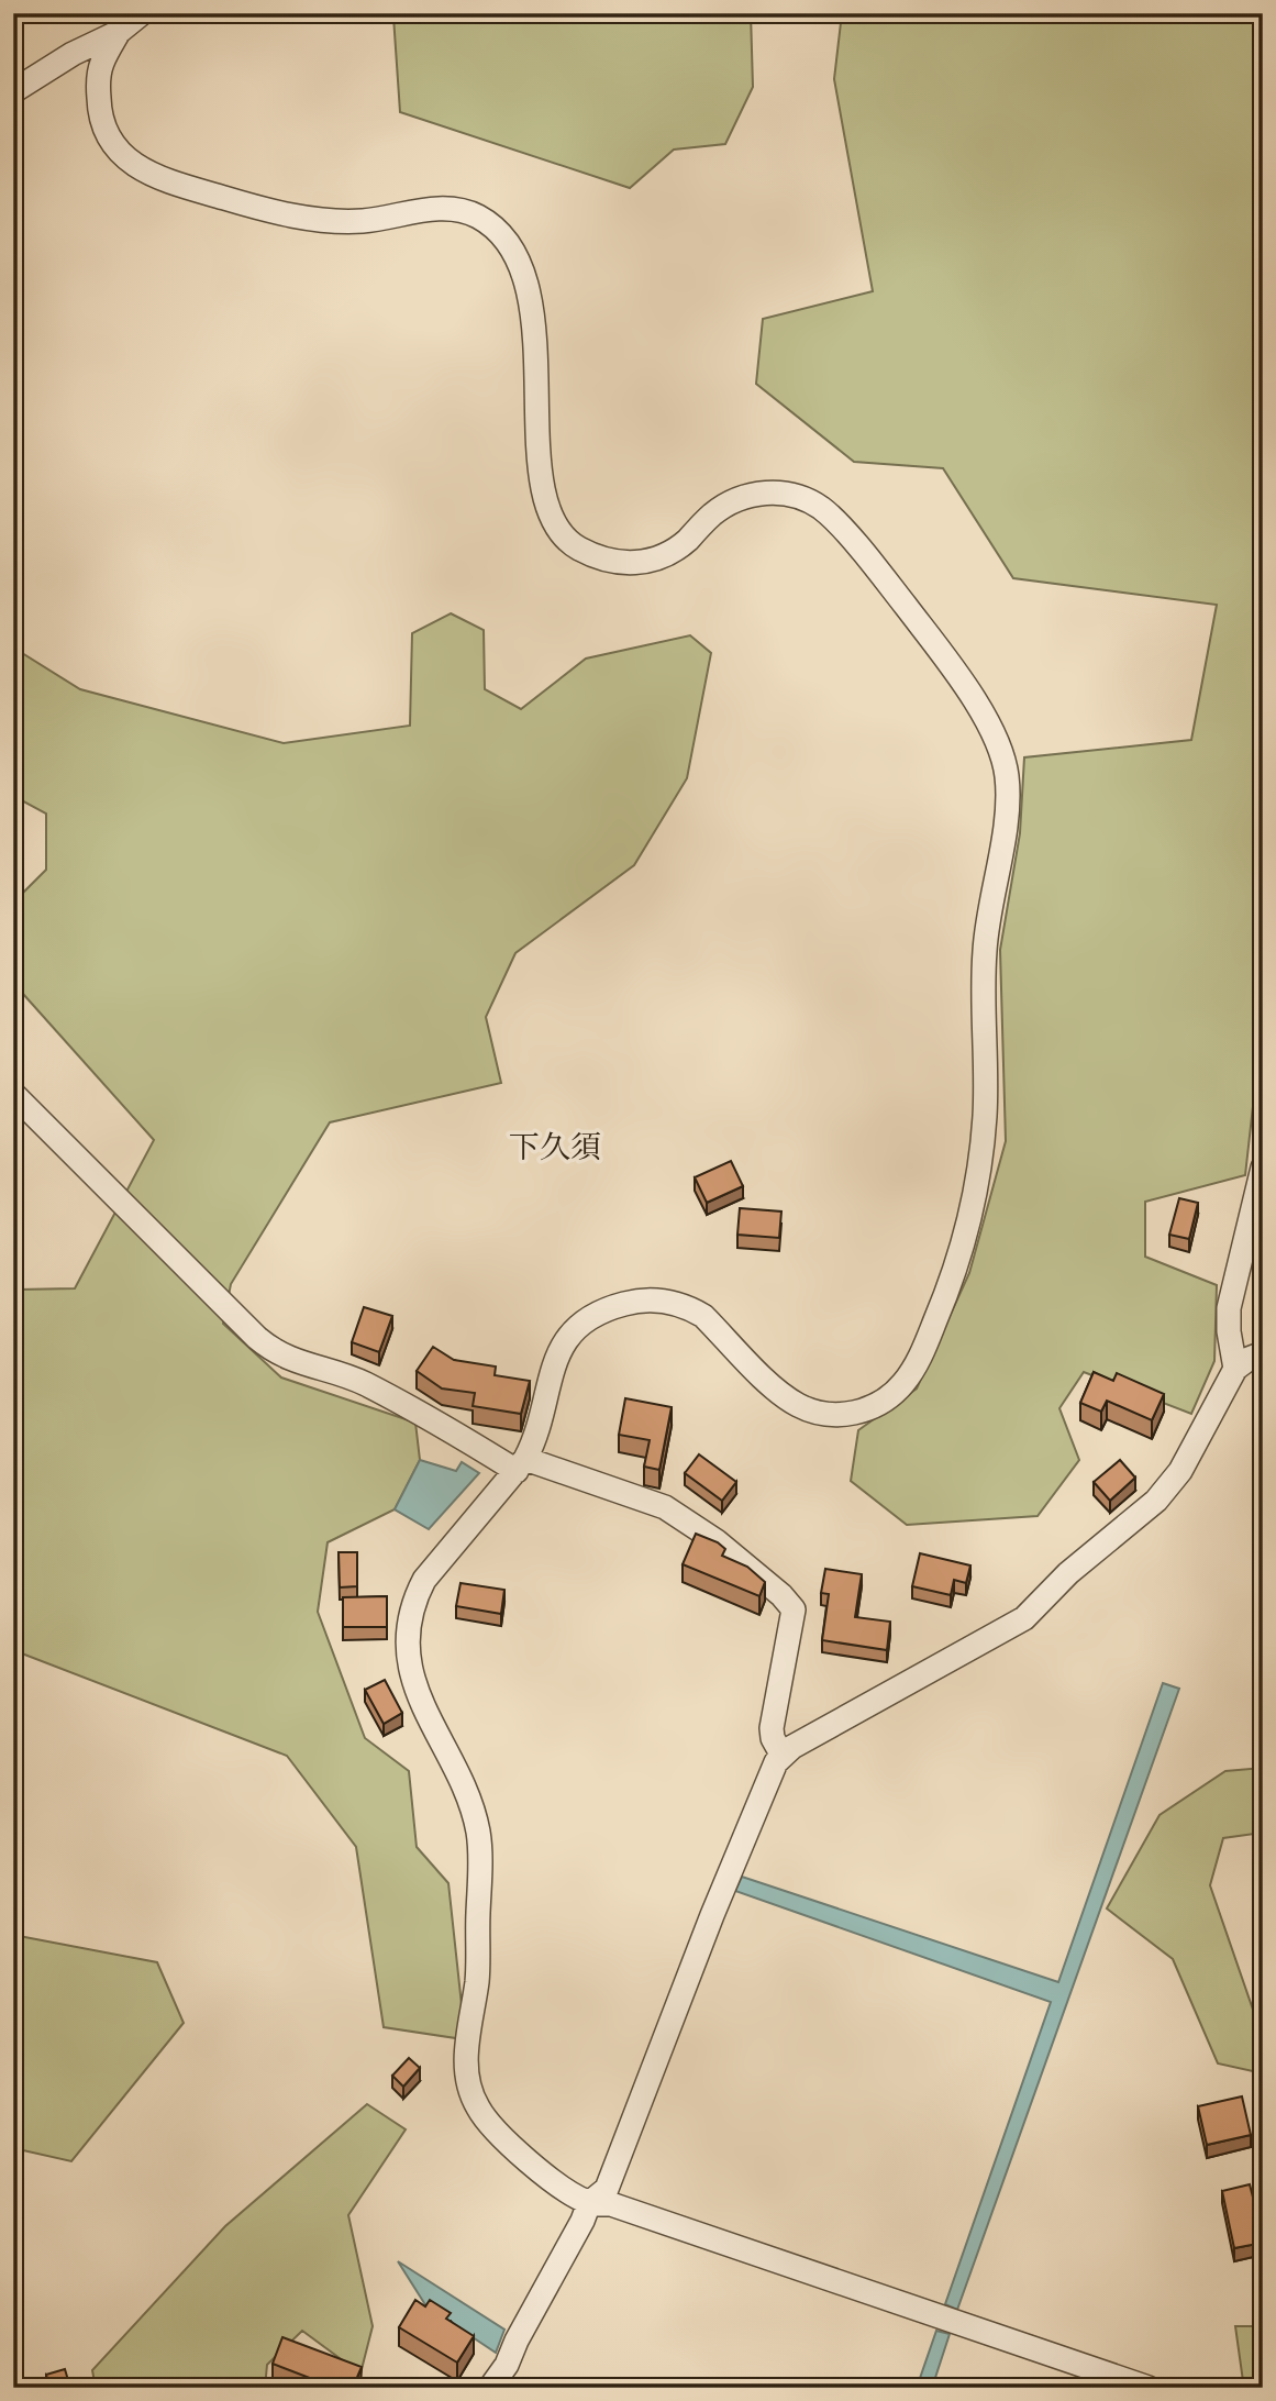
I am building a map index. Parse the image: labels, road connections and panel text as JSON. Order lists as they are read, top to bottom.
{
  "districts": ["下久須"]
}
